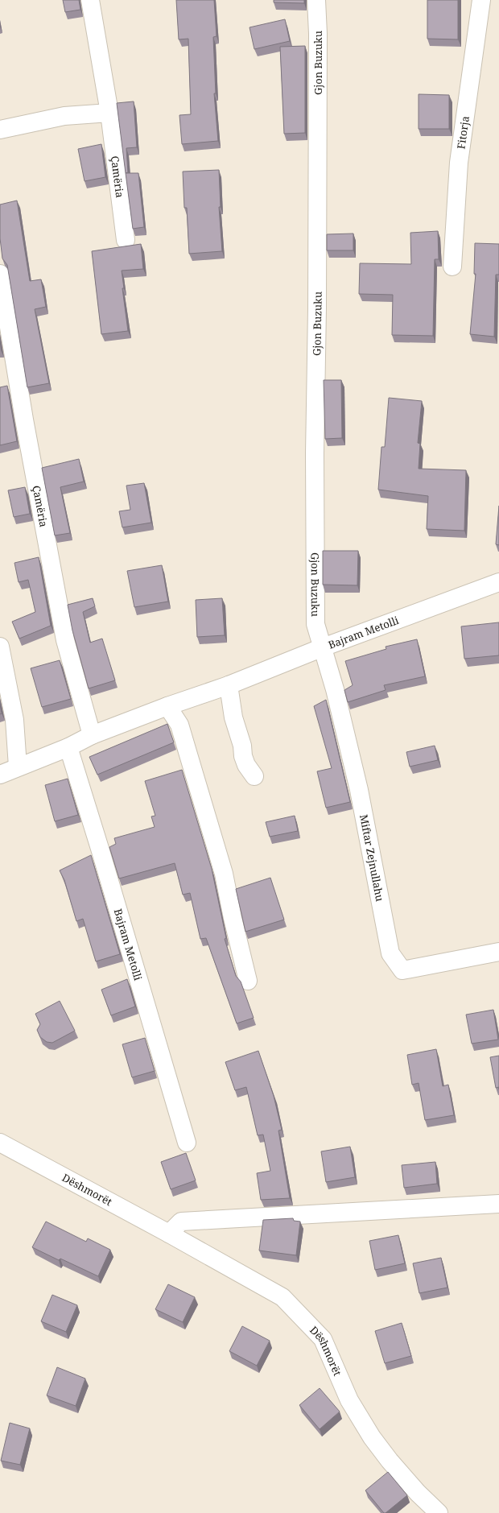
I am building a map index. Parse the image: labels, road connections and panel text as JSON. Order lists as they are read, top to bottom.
{
  "streets": {
    "street": [
      "Gjon Buzuku",
      "Fitorja",
      "Çamëria",
      "Bajram Metolli",
      "Miftar Zejnullahu",
      "Dëshmorët"
    ]
  },
  "crossings": [
    ["Gjon Buzuku", "Bajram Metolli"],
    ["Gjon Buzuku", "Miftar Zejnullahu"],
    ["Çamëria", "Bajram Metolli"],
    ["Bajram Metolli", "Miftar Zejnullahu"]
  ]
}
